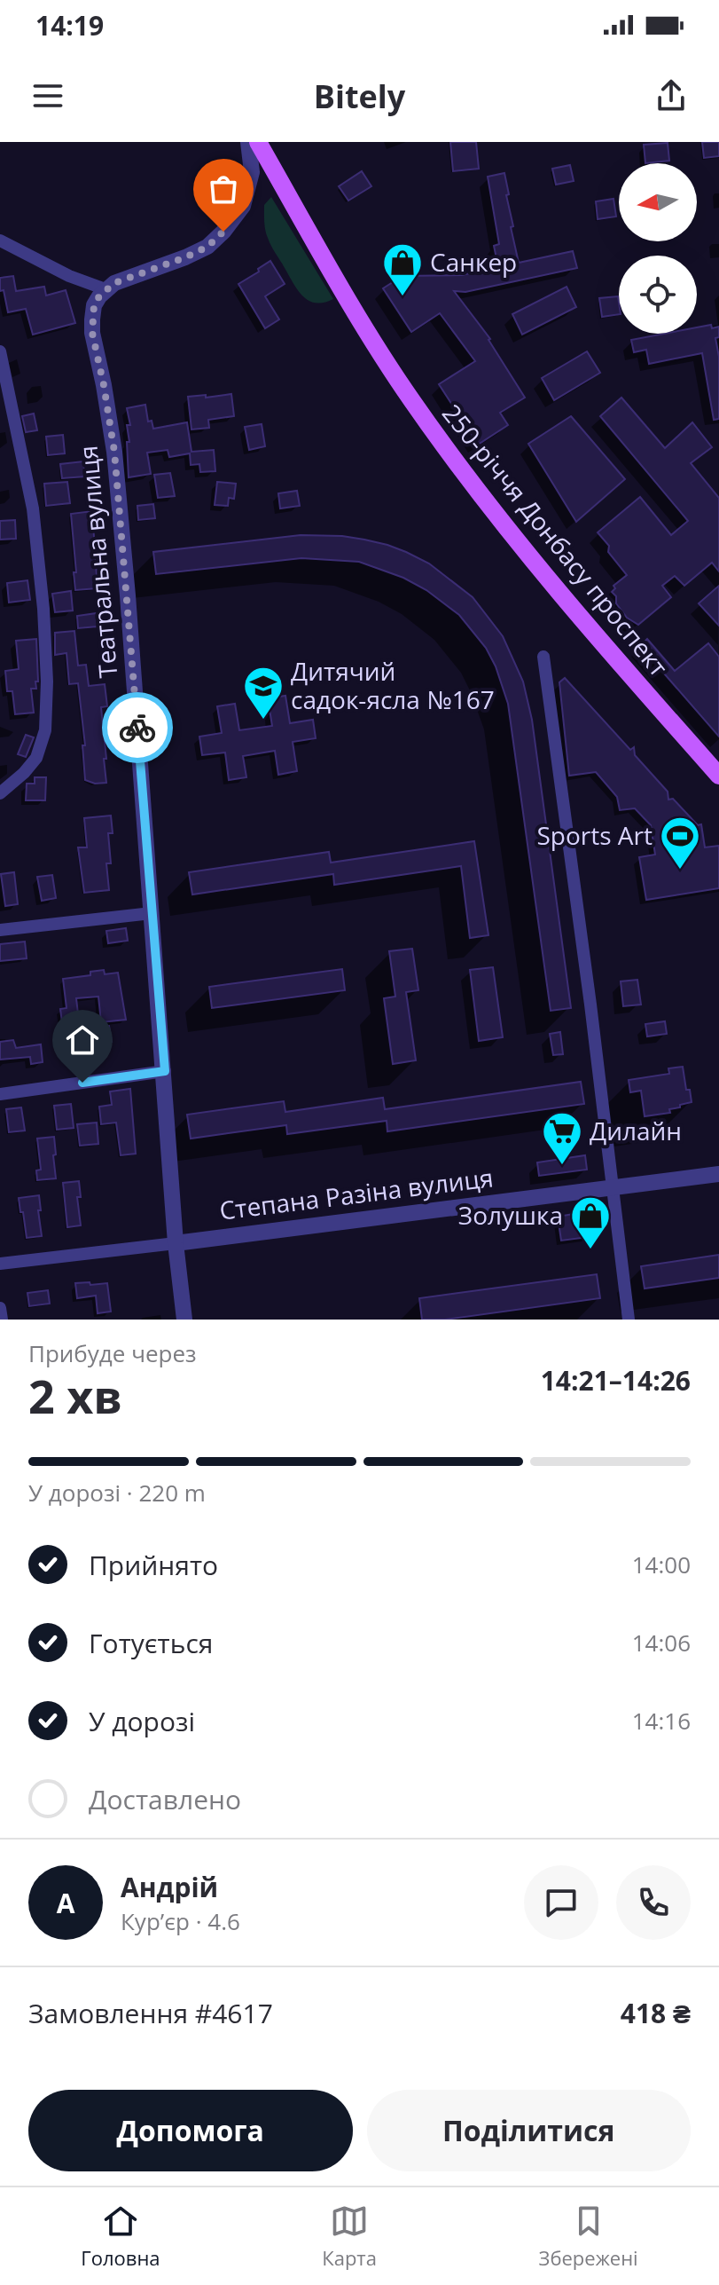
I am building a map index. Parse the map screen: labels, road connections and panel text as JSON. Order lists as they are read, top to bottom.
{
  "streets": {
    "main road": ["250-річчя Донбасу проспект"],
    "street": ["Театральна вулиця", "Степана Разіна вулиця"]
  },
  "crossings": [
    ["Театральна вулиця", "Степана Разіна вулиця"]
  ],
  "places": {
    "shop": ["Санкер", "Золушка"],
    "school or university": ["Дитячий садок-ясла №167"],
    "sports": ["Sports Art"],
    "supermarket": ["Дилайн"]
  },
  "north": "left",
  "page": {
    "status": "14:19",
    "header": "Bitely",
    "heading": ["2 хв", "Прибуде через", "14:21–14:26"],
    "panel": [
      "Андрій",
      "Кур’єр · 4.6",
      "Замовлення #4617",
      "418 ₴"
    ],
    "bar": "У дорозі · 220 m",
    "list": [
      ["Прийнято", "14:00"],
      ["Готується", "14:06"],
      ["У дорозі", "14:16"],
      "Доставлено"
    ],
    "round": "А",
    "buttons": ["Допомога", "Поділитися"],
    "tabs": ["Головна", "Карта", "Збережені"]
  }
}
